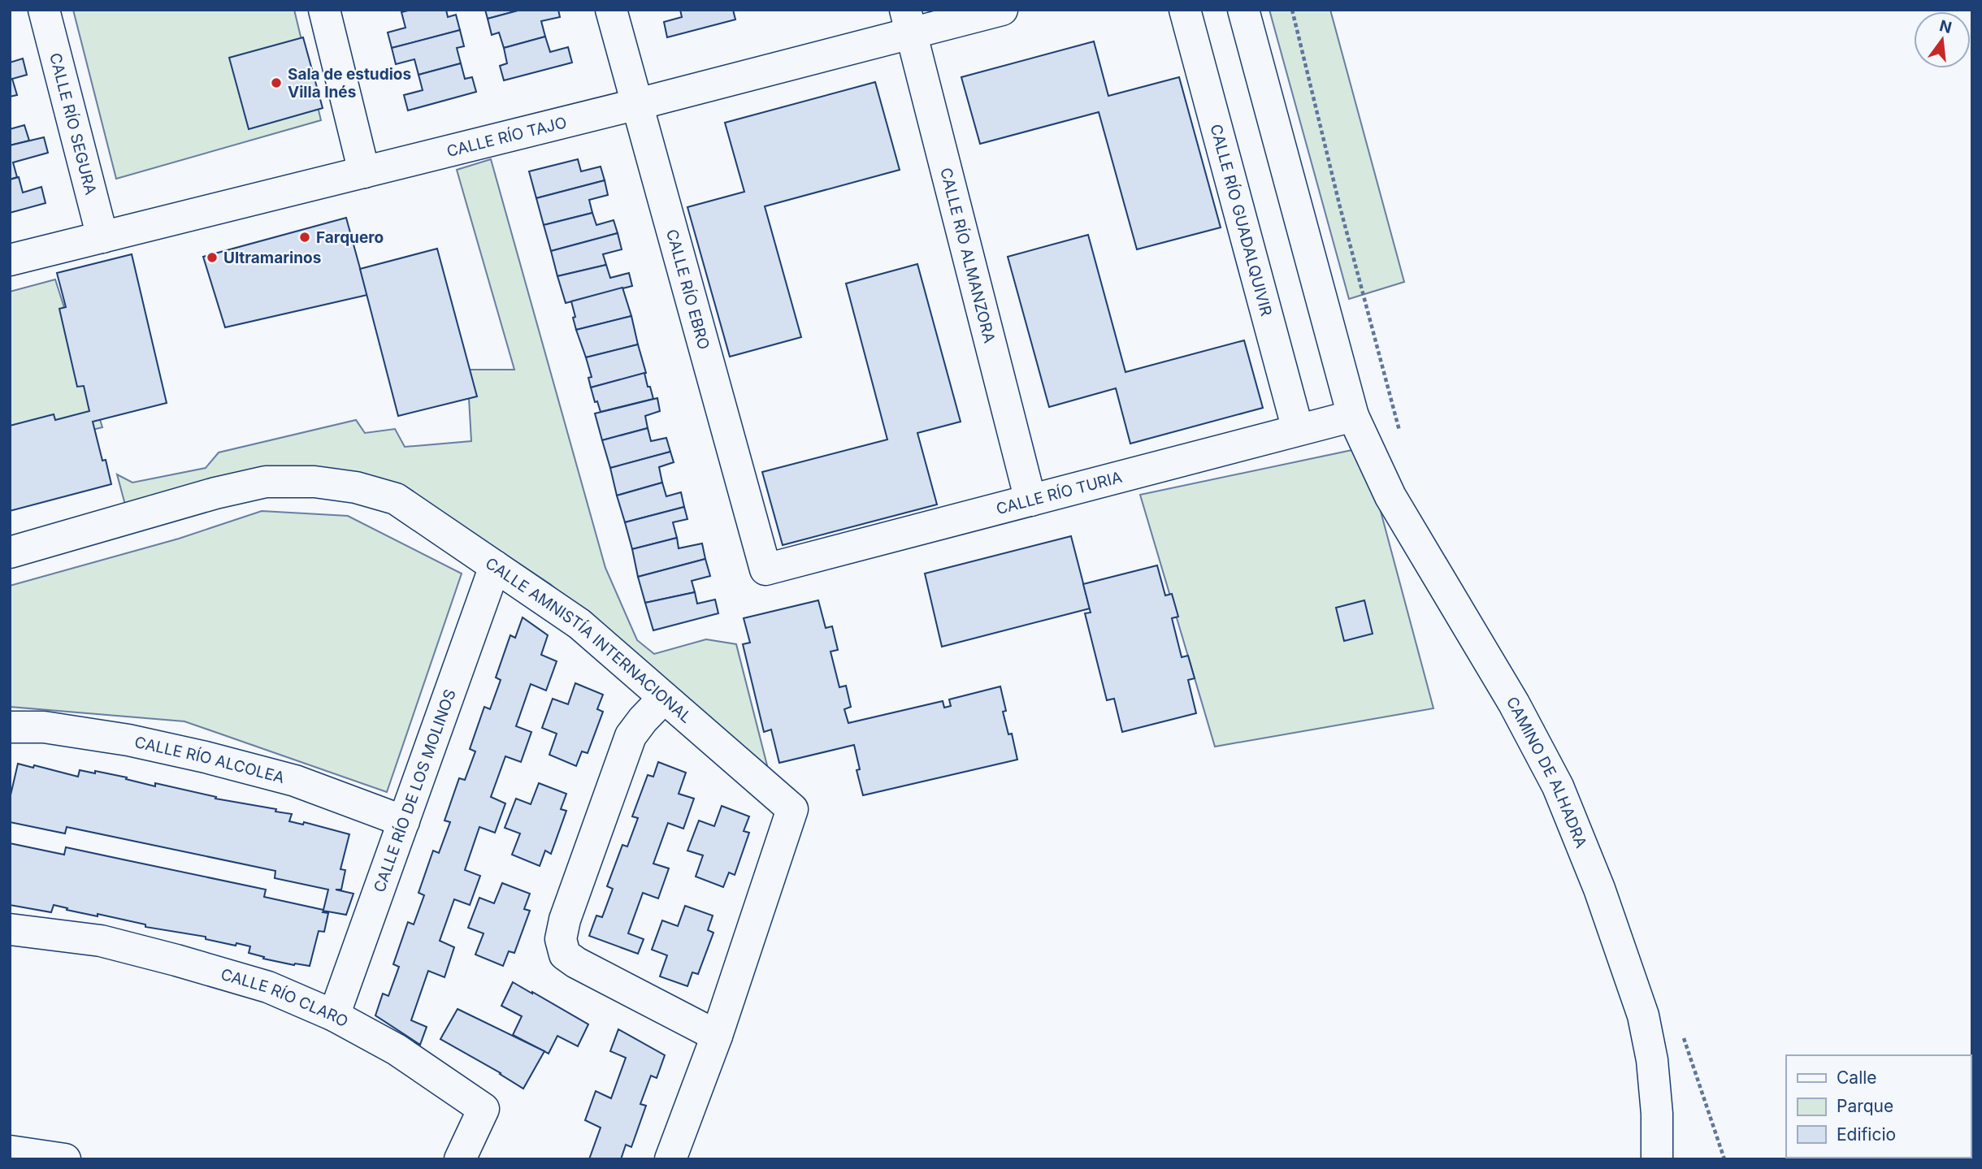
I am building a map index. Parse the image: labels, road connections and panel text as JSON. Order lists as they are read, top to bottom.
{
  "streets": {
    "street": [
      "CALLE RÍO SEGURA",
      "CALLE RÍO TAJO",
      "CALLE RÍO GUADALQUIVIR",
      "CALLE RÍO ALMANZORA",
      "CALLE RÍO EBRO",
      "CALLE RÍO TURIA",
      "CALLE AMNISTÍA INTERNACIONAL",
      "CALLE RÍO ALCOLEA",
      "CAMINO DE ALHADRA",
      "CALLE RÍO DE LOS MOLINOS",
      "CALLE RÍO CLARO"
    ]
  },
  "crossings": [
    ["CALLE RÍO SEGURA", "CALLE RÍO TAJO"],
    ["CALLE RÍO TAJO", "CALLE RÍO ALMANZORA"],
    ["CALLE RÍO TAJO", "CALLE RÍO EBRO"],
    ["CALLE RÍO GUADALQUIVIR", "CALLE RÍO TURIA"],
    ["CALLE RÍO ALMANZORA", "CALLE RÍO TURIA"],
    ["CALLE RÍO EBRO", "CALLE RÍO TURIA"],
    ["CALLE RÍO TURIA", "CAMINO DE ALHADRA"],
    ["CALLE AMNISTÍA INTERNACIONAL", "CALLE RÍO DE LOS MOLINOS"],
    ["CALLE RÍO ALCOLEA", "CALLE RÍO DE LOS MOLINOS"],
    ["CALLE RÍO DE LOS MOLINOS", "CALLE RÍO CLARO"]
  ],
  "places": ["Sala de estudios Villa Inés", "Farquero", "Ultramarinos"],
  "legend": ["Calle", "Parque", "Edificio"],
  "north": "top"
}
